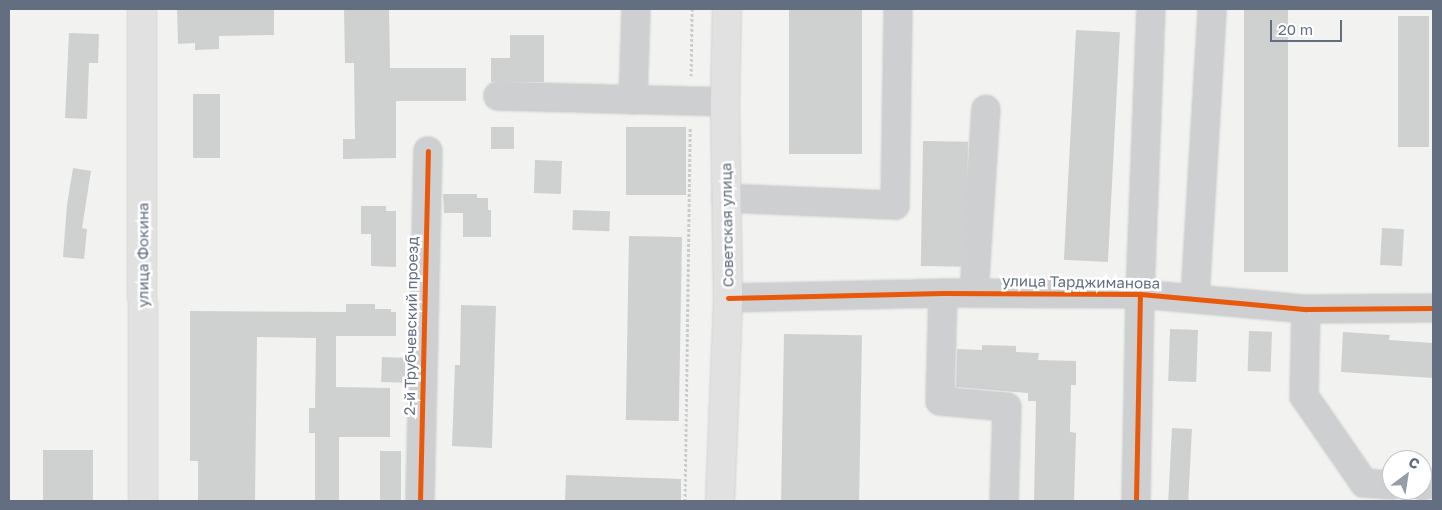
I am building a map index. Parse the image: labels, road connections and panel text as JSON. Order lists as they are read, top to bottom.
{
  "streets": {
    "main road": ["Советская улица", "улица Фокина"],
    "street": ["улица Тарджиманова", "2-й Трубчевский проезд"]
  },
  "crossings": [
    ["Советская улица", "улица Тарджиманова"]
  ],
  "scale_bar": "20 m",
  "north": "top right"
}
